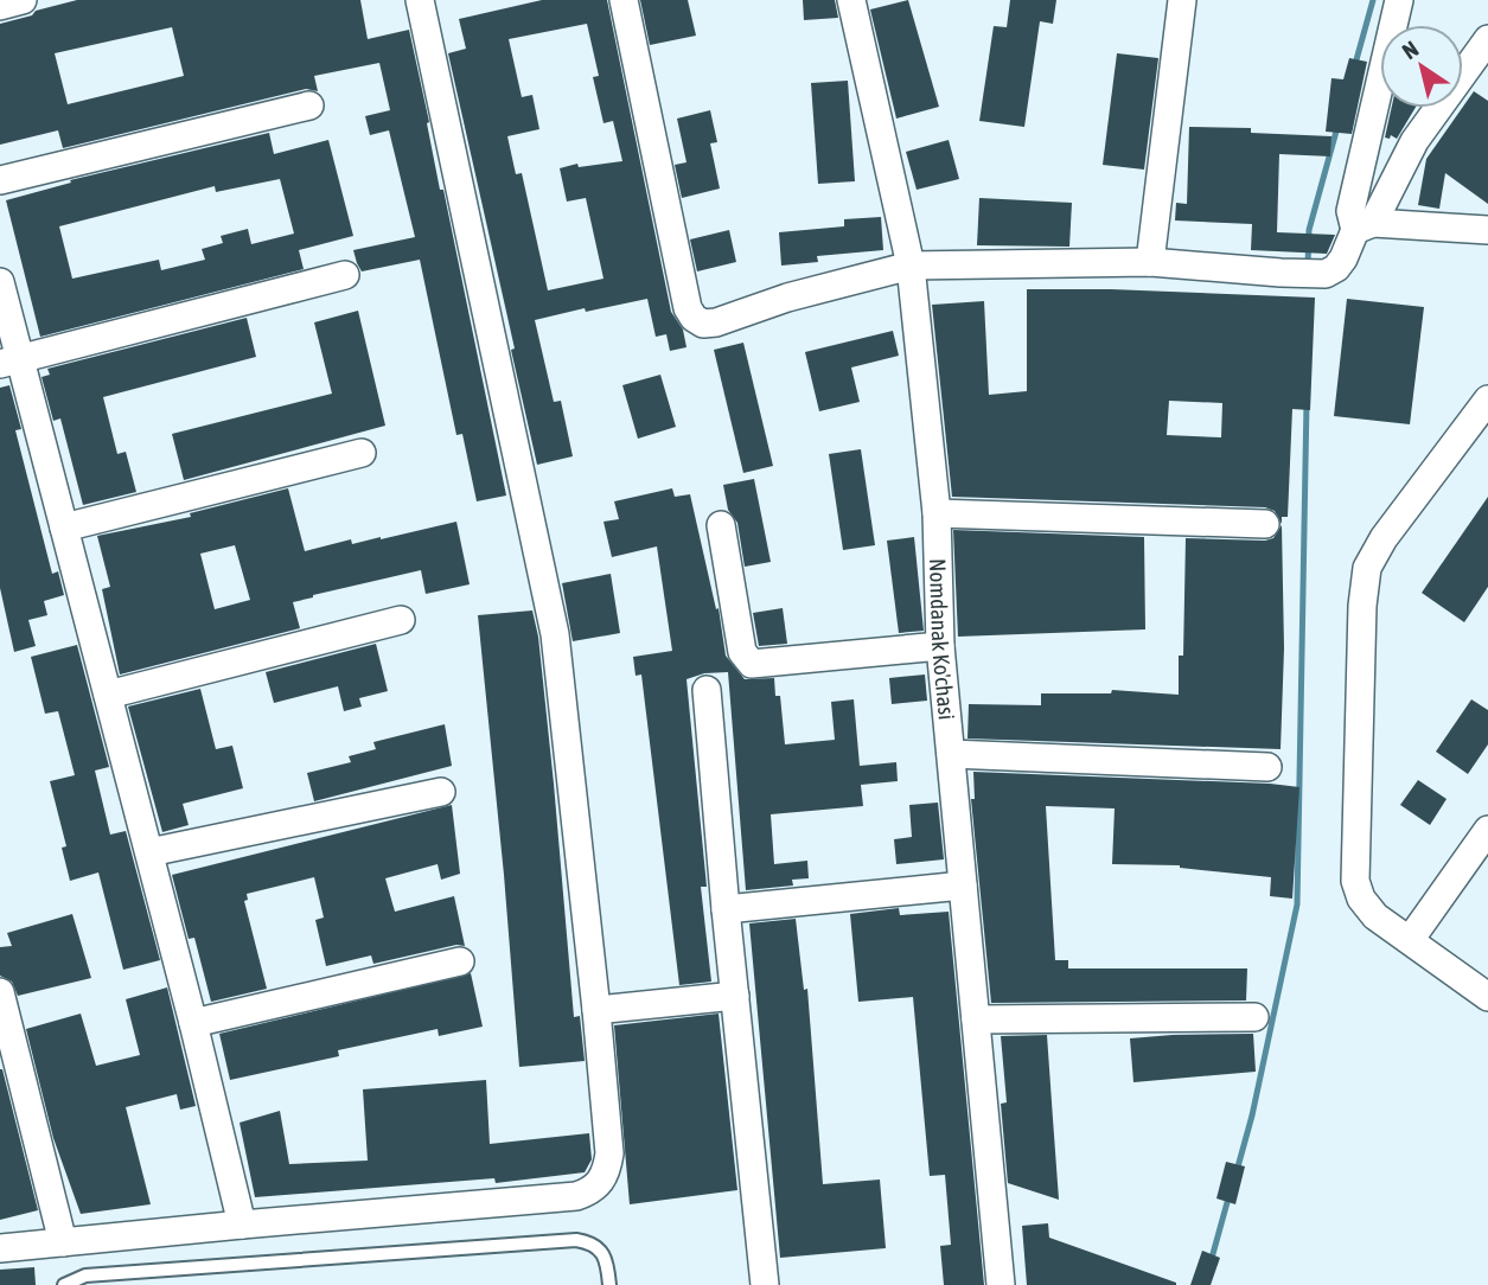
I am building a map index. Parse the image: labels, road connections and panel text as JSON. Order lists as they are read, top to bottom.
{
  "streets": {
    "street": ["Nomdanak Ko'chasi"]
  },
  "north": "top left"
}
